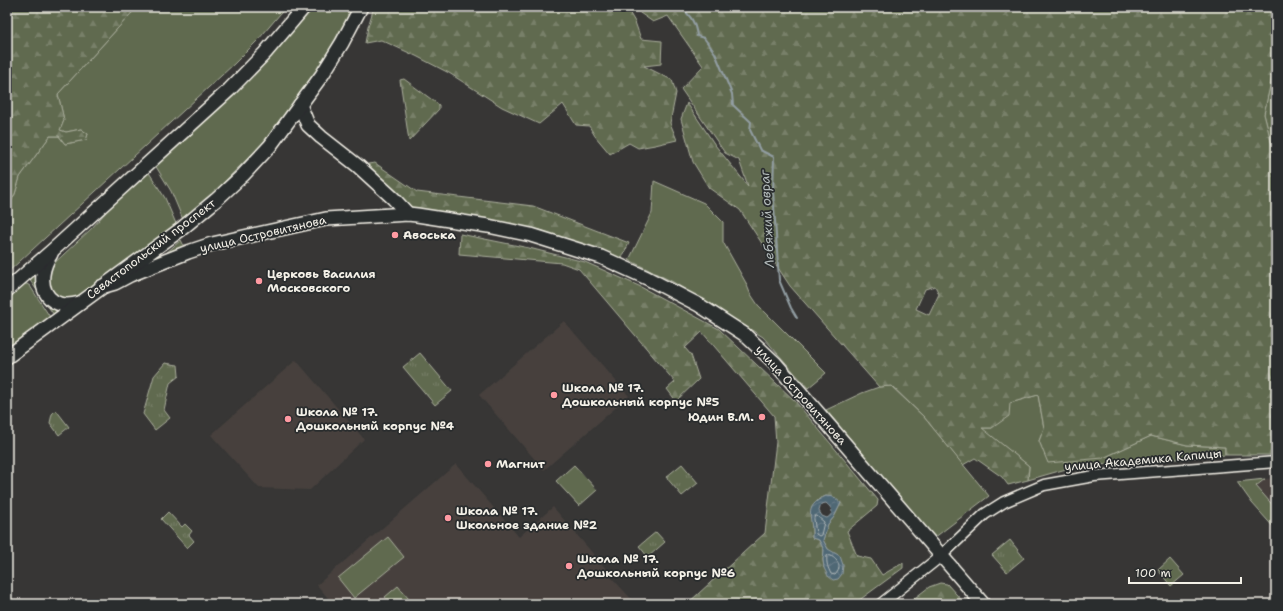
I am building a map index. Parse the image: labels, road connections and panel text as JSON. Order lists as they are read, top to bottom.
{
  "streets": {
    "main road": ["улица Островитянова", "Севастопольский проспект"],
    "street": ["улица Академика Капицы"]
  },
  "crossings": [
    ["улица Островитянова", "Севастопольский проспект"],
    ["улица Островитянова", "улица Академика Капицы"]
  ],
  "water": ["Лебяжий овраг"],
  "places": [
    "Авоська",
    "Церковь Василия Московского",
    "Школа № 17. Дошкольный корпус №5",
    "Юдин В.М.",
    "Школа № 17. Дошкольный корпус №4",
    "Магнит",
    "Школа № 17. Школьное здание №2",
    "Школа № 17. Дошкольный корпус №6"
  ],
  "scale_bar": "100 m"
}
